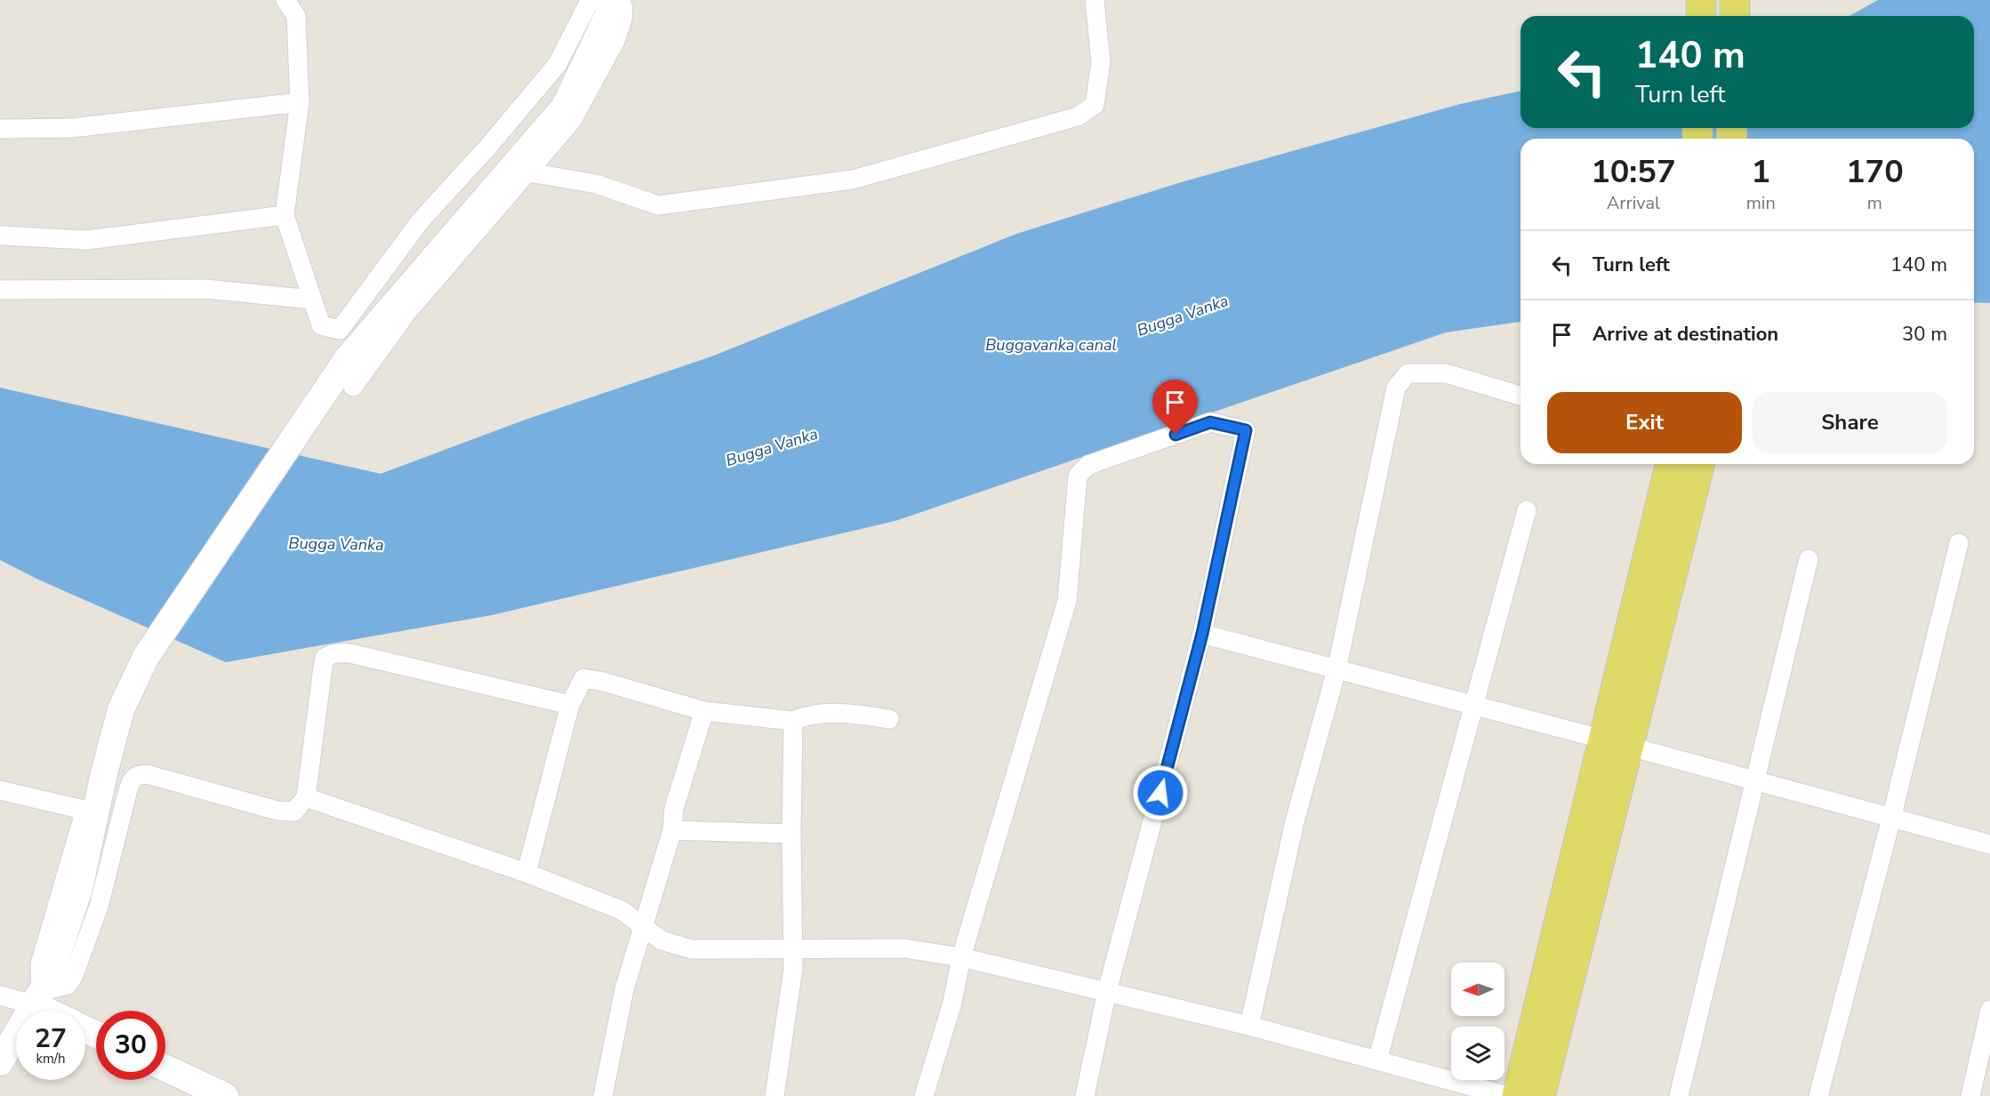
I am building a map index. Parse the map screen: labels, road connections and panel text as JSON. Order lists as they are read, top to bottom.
{
  "water": ["Bugga Vanka", "Buggavanka canal"],
  "north": "left",
  "page": {
    "turn": ["140 m", "Turn left"],
    "eta": [
      "10:57",
      "Arrival",
      "1",
      "min",
      "170",
      "m"
    ],
    "list": [
      {
        "name": "Turn left",
        "value": "140 m"
      },
      {
        "name": "Arrive at destination",
        "value": "30 m"
      }
    ],
    "buttons": ["Exit", "Share"],
    "speed": "27 km/h",
    "limit": "30"
  }
}
